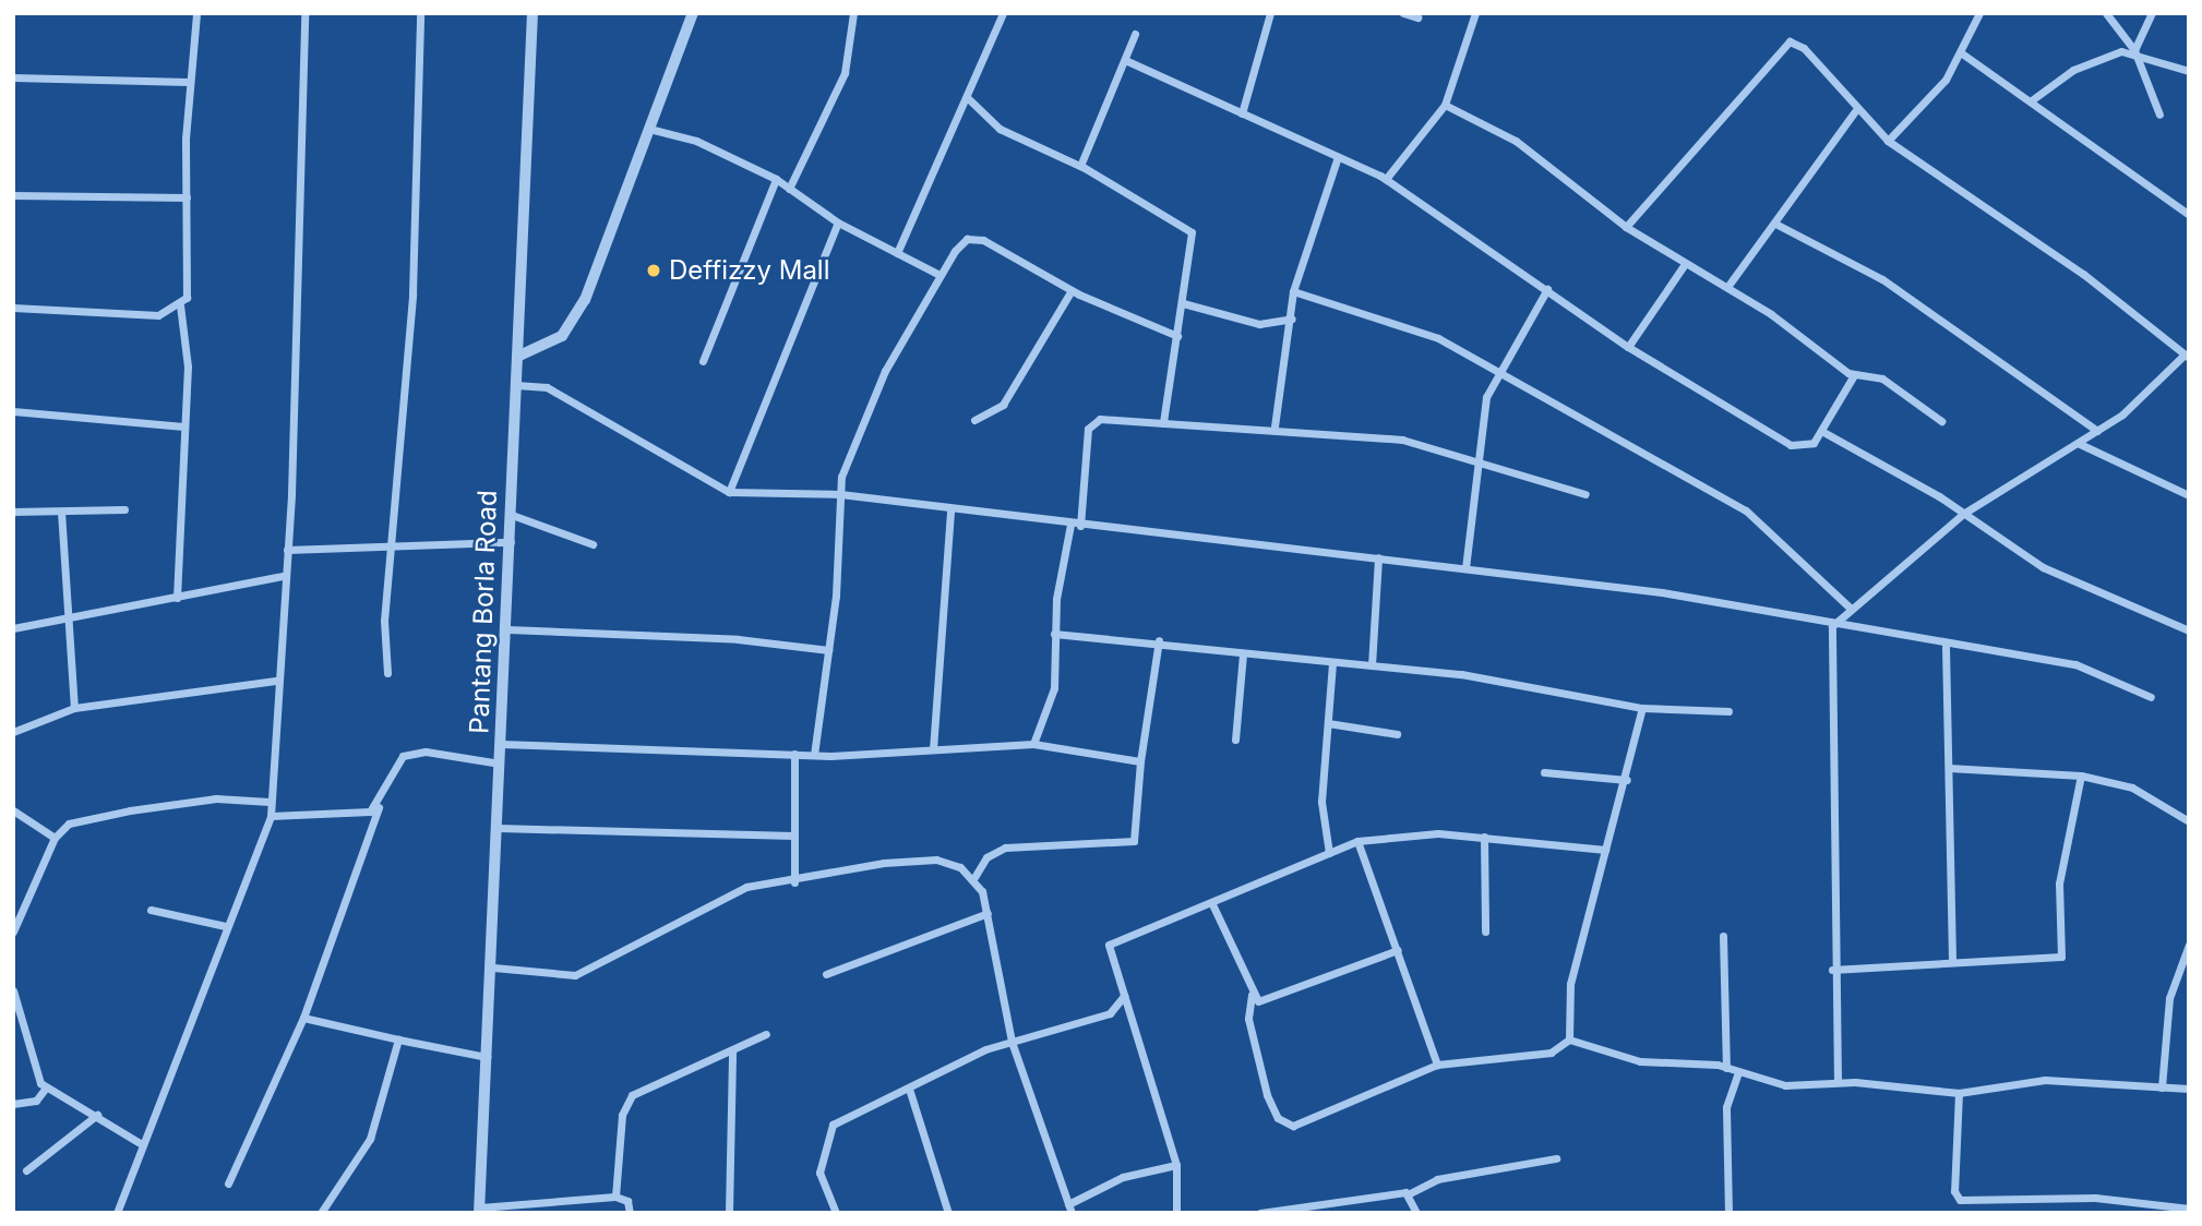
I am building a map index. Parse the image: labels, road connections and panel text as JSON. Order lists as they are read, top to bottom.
{
  "streets": {
    "street": ["Pantang Borla Road"]
  },
  "places": ["Deffizzy Mall"]
}
